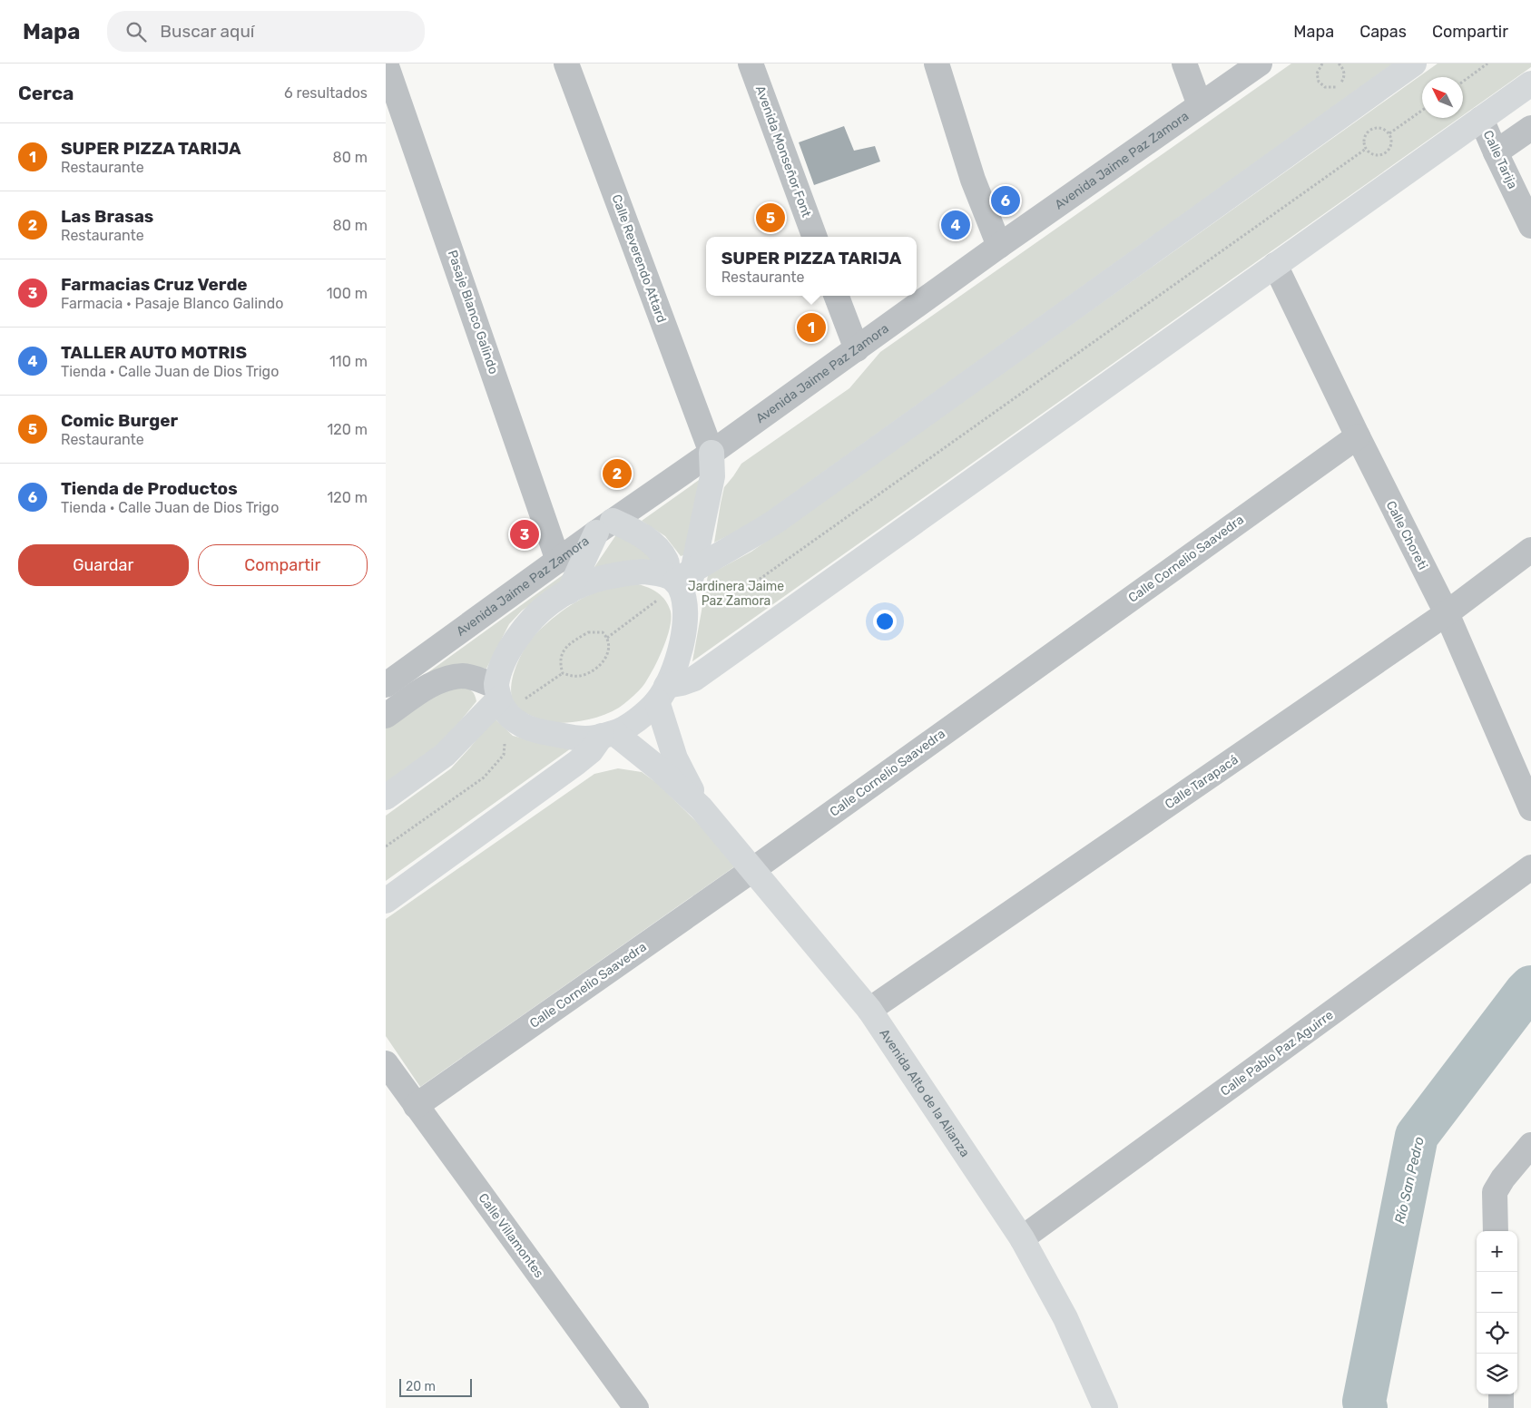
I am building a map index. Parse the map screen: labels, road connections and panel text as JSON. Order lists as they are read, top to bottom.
{
  "streets": {
    "main road": ["Avenida Alto de la Alianza"],
    "street": [
      "Avenida Monseñor Font",
      "Calle Tarija",
      "Avenida Jaime Paz Zamora",
      "Calle Reverendo Attard",
      "Pasaje Blanco Galindo",
      "Calle Choreti",
      "Calle Cornelio Saavedra",
      "Calle Tarapacá",
      "Calle Pablo Paz Aguirre",
      "Calle Villamontes"
    ]
  },
  "crossings": [
    ["Avenida Jaime Paz Zamora", "Calle Reverendo Attard"],
    ["Avenida Jaime Paz Zamora", "Pasaje Blanco Galindo"],
    ["Calle Choreti", "Calle Cornelio Saavedra"],
    ["Calle Choreti", "Calle Tarapacá"],
    ["Calle Cornelio Saavedra", "Avenida Alto de la Alianza"],
    ["Calle Cornelio Saavedra", "Calle Villamontes"],
    ["Calle Tarapacá", "Avenida Alto de la Alianza"],
    ["Calle Pablo Paz Aguirre", "Avenida Alto de la Alianza"]
  ],
  "water": ["Río San Pedro"],
  "parks": ["Jardinera Jaime Paz Zamora"],
  "scale_bar": "20 m",
  "north": "top left",
  "page": {
    "header": "Mapa",
    "search": "Buscar aquí",
    "nav": ["Mapa", "Capas", "Compartir"],
    "heading": ["Cerca", "6 resultados"],
    "list": [
      {
        "mark": "1",
        "name": "SUPER PIZZA TARIJA",
        "note": "Restaurante",
        "value": "80 m"
      },
      {
        "mark": "2",
        "name": "Las Brasas",
        "note": "Restaurante",
        "value": "80 m"
      },
      {
        "mark": "3",
        "name": "Farmacias Cruz Verde",
        "note": "Farmacia · Pasaje Blanco Galindo",
        "value": "100 m"
      },
      {
        "mark": "4",
        "name": "TALLER AUTO MOTRIS",
        "note": "Tienda · Calle Juan de Dios Trigo",
        "value": "110 m"
      },
      {
        "mark": "5",
        "name": "Comic Burger",
        "note": "Restaurante",
        "value": "120 m"
      },
      {
        "mark": "6",
        "name": "Tienda de Productos",
        "note": "Tienda · Calle Juan de Dios Trigo",
        "value": "120 m"
      }
    ],
    "pins": [
      "6",
      "5",
      "4",
      "1",
      "2",
      "3"
    ],
    "popup": ["SUPER PIZZA TARIJA", "Restaurante"],
    "buttons": ["Guardar", "Compartir"],
    "map_buttons": ["+", "−"],
    "scale": "20 m"
  }
}
